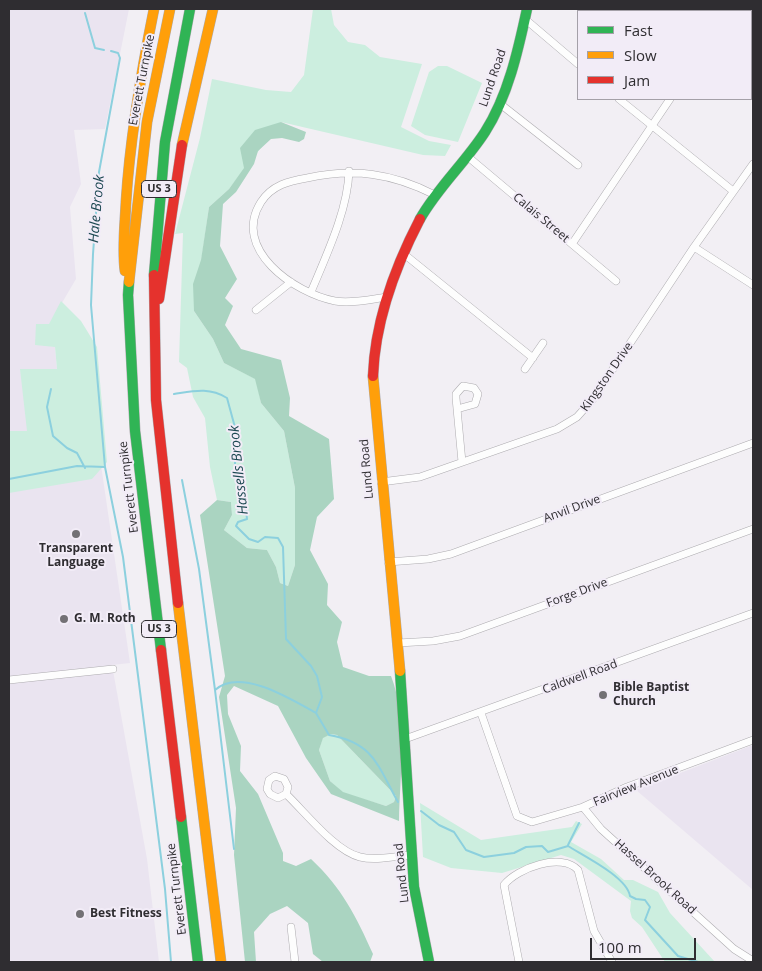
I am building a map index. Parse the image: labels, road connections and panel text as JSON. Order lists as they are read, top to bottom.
{
  "streets": {
    "main road": ["Lund Road", "Everett Turnpike", "US 3"],
    "street": [
      "Calais Street",
      "Kingston Drive",
      "Anvil Drive",
      "Forge Drive",
      "Caldwell Road",
      "Fairview Avenue",
      "Hassel Brook Road"
    ]
  },
  "crossings": [
    ["Lund Road", "Calais Street"],
    ["Lund Road", "Kingston Drive"],
    ["Lund Road", "Anvil Drive"],
    ["Lund Road", "Forge Drive"],
    ["Lund Road", "Caldwell Road"],
    ["Caldwell Road", "Fairview Avenue"],
    ["Fairview Avenue", "Hassel Brook Road"]
  ],
  "water": ["Hale Brook", "Hassells Brook"],
  "places": [
    "Transparent Language",
    "G. M. Roth",
    "Bible Baptist Church",
    "Best Fitness"
  ],
  "legend": ["Fast", "Slow", "Jam"],
  "scale_bar": "100 m"
}
